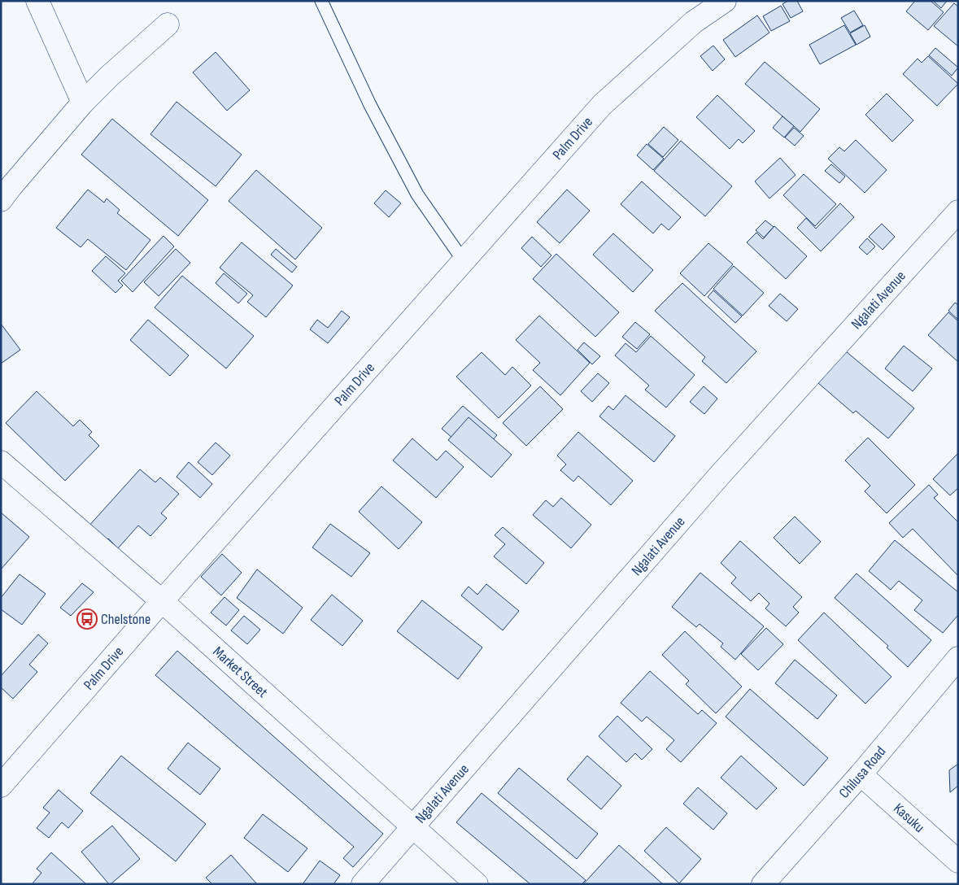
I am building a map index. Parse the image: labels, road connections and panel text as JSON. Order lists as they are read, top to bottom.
{
  "streets": {
    "street": [
      "Palm Drive",
      "Ngalati Avenue",
      "Market Street",
      "Chilusa Road",
      "Kasuku"
    ]
  },
  "crossings": [
    ["Palm Drive", "Market Street"],
    ["Ngalati Avenue", "Market Street"],
    ["Chilusa Road", "Kasuku"]
  ],
  "places": {
    "bus stop": ["Chelstone"]
  }
}
